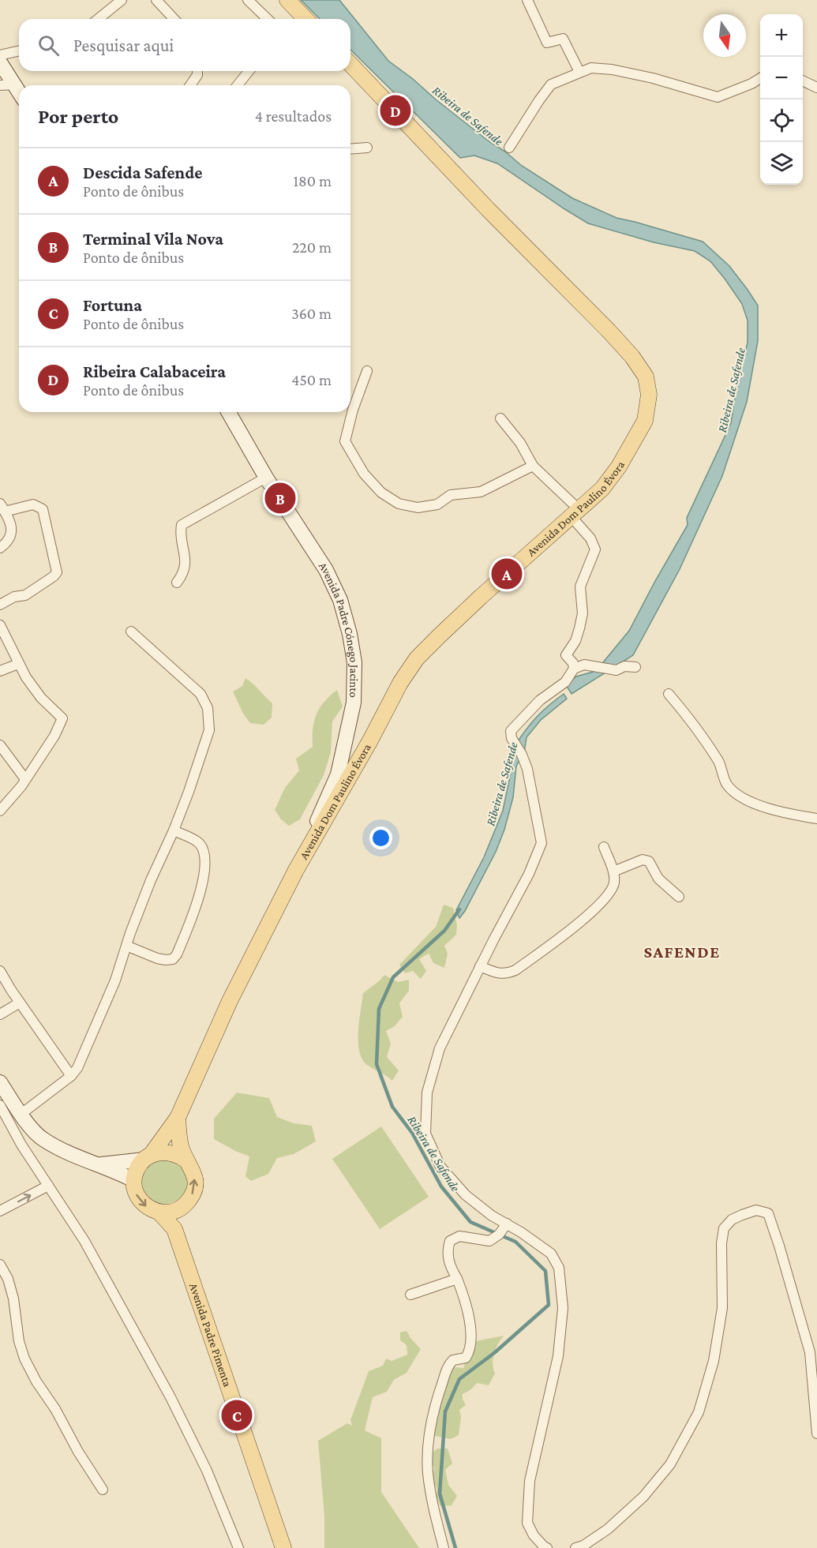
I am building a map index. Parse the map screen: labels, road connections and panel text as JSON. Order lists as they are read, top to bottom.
{
  "streets": {
    "main road": ["Avenida Dom Paulino Évora", "Avenida Padre Pimenta"],
    "street": ["Avenida Padre Cónego Jacinto"]
  },
  "crossings": [
    ["Avenida Dom Paulino Évora", "Avenida Padre Cónego Jacinto"]
  ],
  "districts": ["SAFENDE"],
  "water": ["Ribeira de Safende"],
  "north": "bottom",
  "page": {
    "map_buttons": ["+", "−"],
    "search": "Pesquisar aqui",
    "heading": ["Por perto", "4 resultados"],
    "pins": [
      "D",
      "B",
      "A",
      "C"
    ],
    "list": [
      {
        "mark": "A",
        "name": "Descida Safende",
        "note": "Ponto de ônibus",
        "value": "180 m"
      },
      {
        "mark": "B",
        "name": "Terminal Vila Nova",
        "note": "Ponto de ônibus",
        "value": "220 m"
      },
      {
        "mark": "C",
        "name": "Fortuna",
        "note": "Ponto de ônibus",
        "value": "360 m"
      },
      {
        "mark": "D",
        "name": "Ribeira Calabaceira",
        "note": "Ponto de ônibus",
        "value": "450 m"
      }
    ]
  }
}
